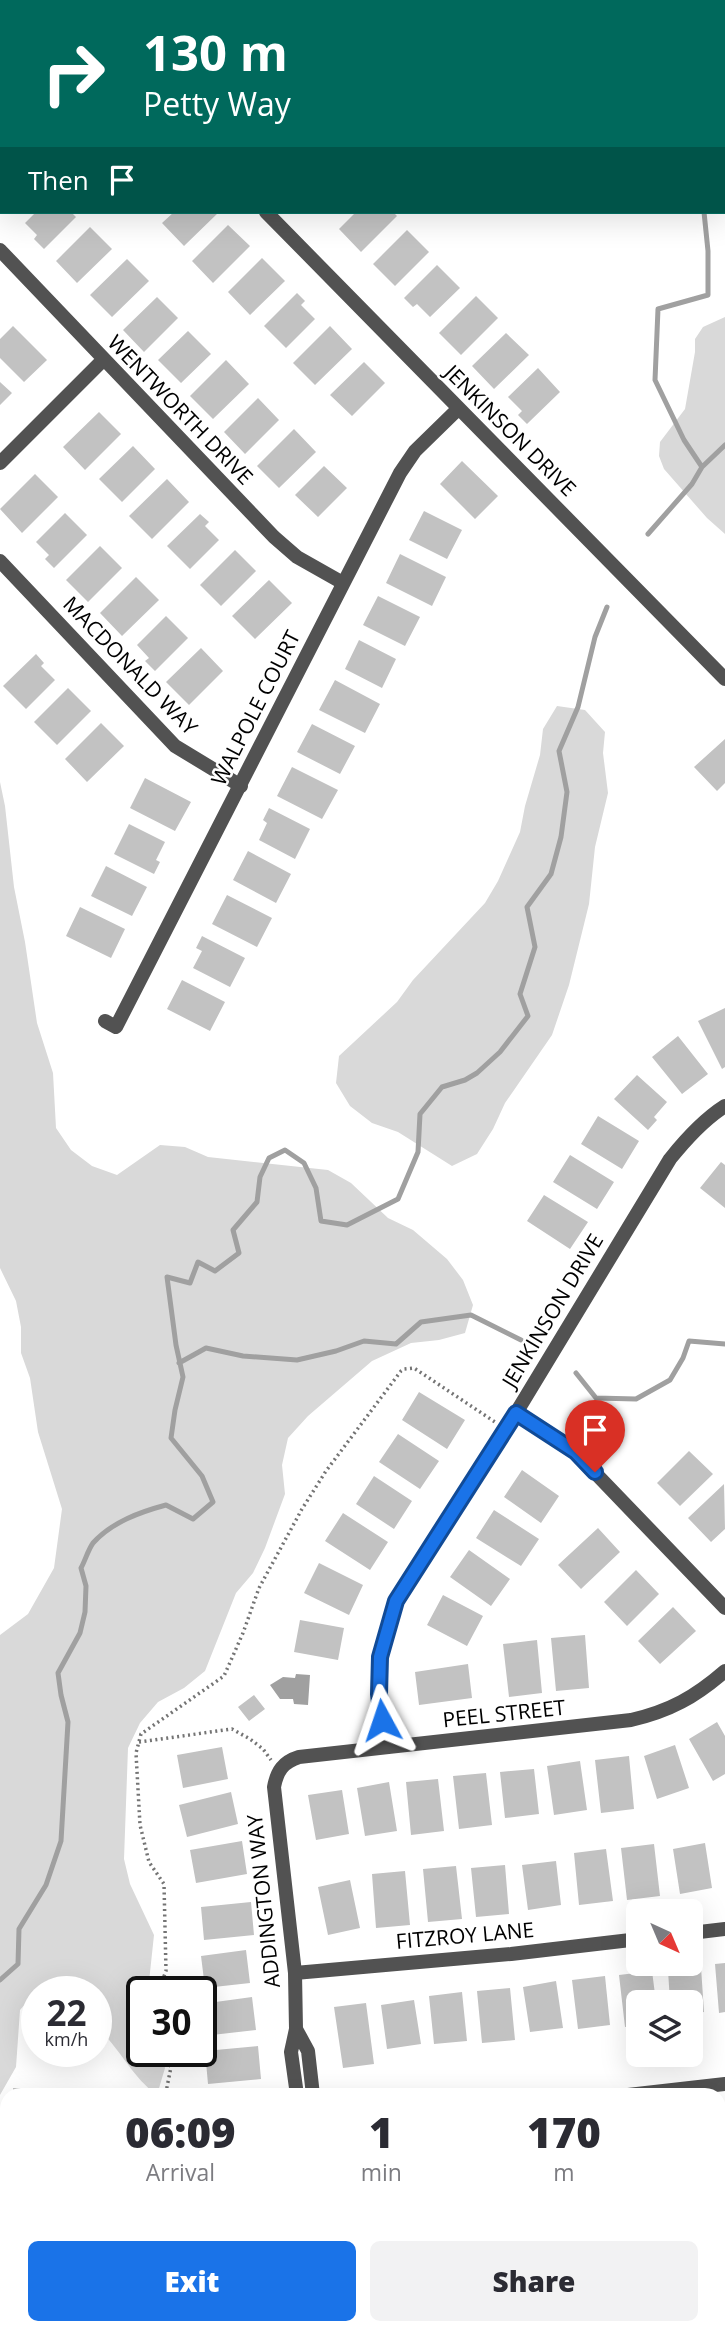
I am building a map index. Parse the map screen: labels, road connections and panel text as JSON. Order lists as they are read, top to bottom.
{
  "streets": {
    "street": [
      "WENTWORTH DRIVE",
      "JENKINSON DRIVE",
      "MACDONALD WAY",
      "WALPOLE COURT",
      "PEEL STREET",
      "ADDINGTON WAY",
      "FITZROY LANE"
    ]
  },
  "crossings": [
    ["WENTWORTH DRIVE", "WALPOLE COURT"],
    ["JENKINSON DRIVE", "WALPOLE COURT"],
    ["JENKINSON DRIVE", "PEEL STREET"],
    ["MACDONALD WAY", "WALPOLE COURT"],
    ["PEEL STREET", "ADDINGTON WAY"],
    ["ADDINGTON WAY", "FITZROY LANE"]
  ],
  "north": "bottom right",
  "page": {
    "turn": ["130 m", "Petty Way"],
    "then": "Then",
    "speed": "22 km/h",
    "limit": "30",
    "eta": [
      "06:09",
      "Arrival",
      "1",
      "min",
      "170",
      "m"
    ],
    "buttons": ["Exit", "Share"]
  }
}
